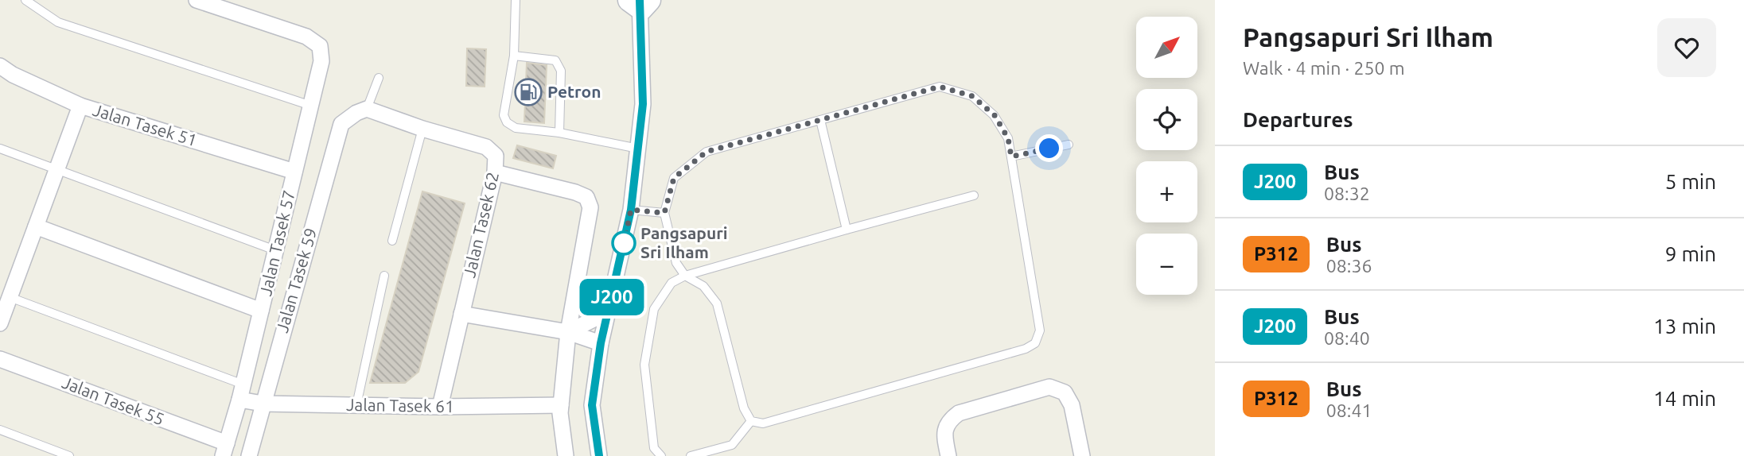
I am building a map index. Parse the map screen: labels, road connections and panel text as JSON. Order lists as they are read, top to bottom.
{
  "streets": {
    "street": [
      "Jalan Tasek 51",
      "Jalan Tasek 62",
      "Jalan Tasek 57",
      "Jalan Tasek 59",
      "Jalan Tasek 55",
      "Jalan Tasek 61"
    ]
  },
  "crossings": [
    ["Jalan Tasek 51", "Jalan Tasek 57"],
    ["Jalan Tasek 62", "Jalan Tasek 59"],
    ["Jalan Tasek 62", "Jalan Tasek 61"],
    ["Jalan Tasek 57", "Jalan Tasek 55"],
    ["Jalan Tasek 57", "Jalan Tasek 61"],
    ["Jalan Tasek 59", "Jalan Tasek 61"]
  ],
  "places": {
    "fuel station": ["Petron"],
    "other": ["Pangsapuri Sri Ilham"]
  },
  "lines": ["bus line J200"],
  "north": "top right",
  "page": {
    "on_map": "J200",
    "heading": [
      ["Pangsapuri Sri Ilham", "Walk · 4 min · 250 m"],
      "Departures"
    ],
    "map_buttons": ["+", "−"],
    "list": [
      {
        "mark": "J200",
        "name": "Bus",
        "note": "08:32",
        "value": "5 min"
      },
      {
        "mark": "P312",
        "name": "Bus",
        "note": "08:36",
        "value": "9 min"
      },
      {
        "mark": "J200",
        "name": "Bus",
        "note": "08:40",
        "value": "13 min"
      },
      {
        "mark": "P312",
        "name": "Bus",
        "note": "08:41",
        "value": "14 min"
      }
    ]
  }
}
